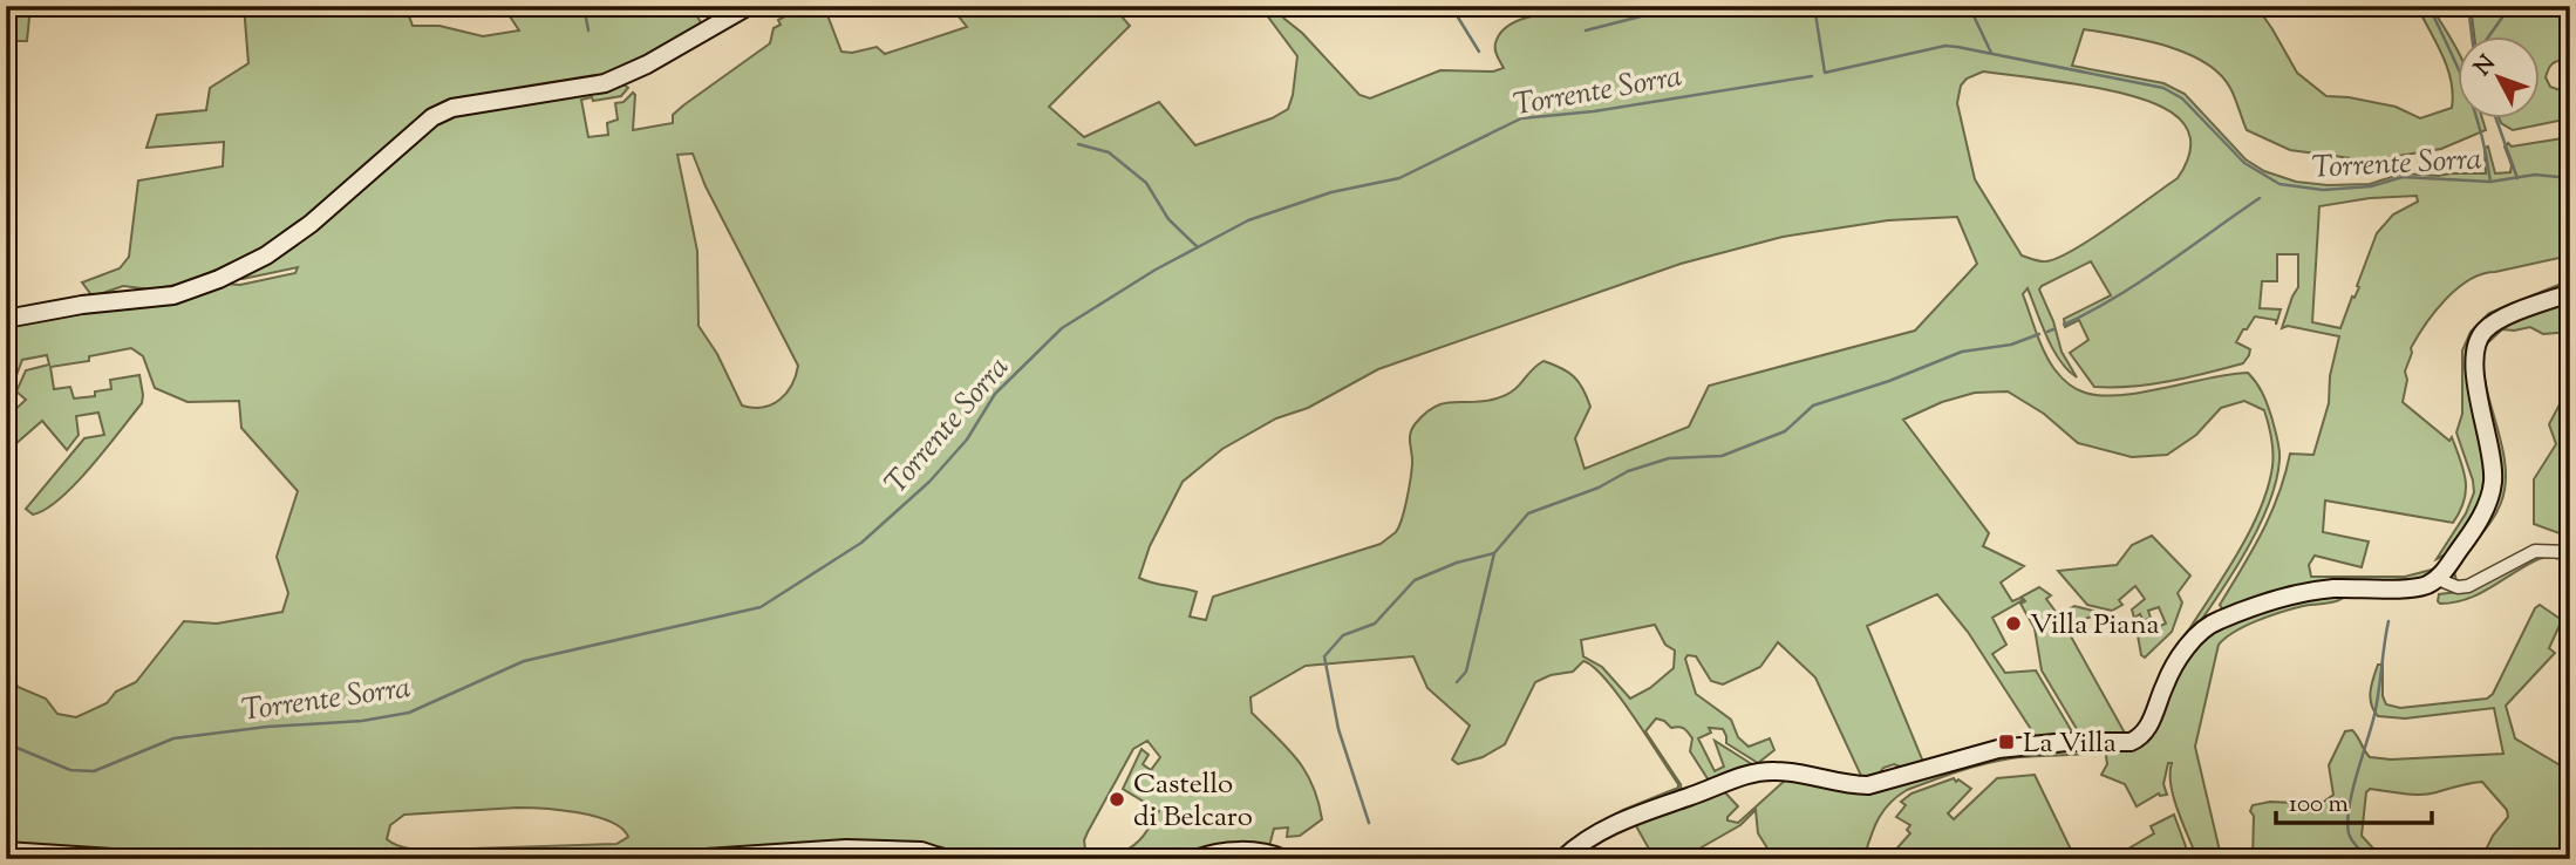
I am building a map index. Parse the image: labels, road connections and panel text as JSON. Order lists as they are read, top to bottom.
{
  "water": ["Torrente Sorra"],
  "places": {
    "other": ["Villa Piana", "Castello di Belcaro"],
    "transit": ["La Villa"]
  },
  "scale_bar": "100 m",
  "north": "top left"
}
